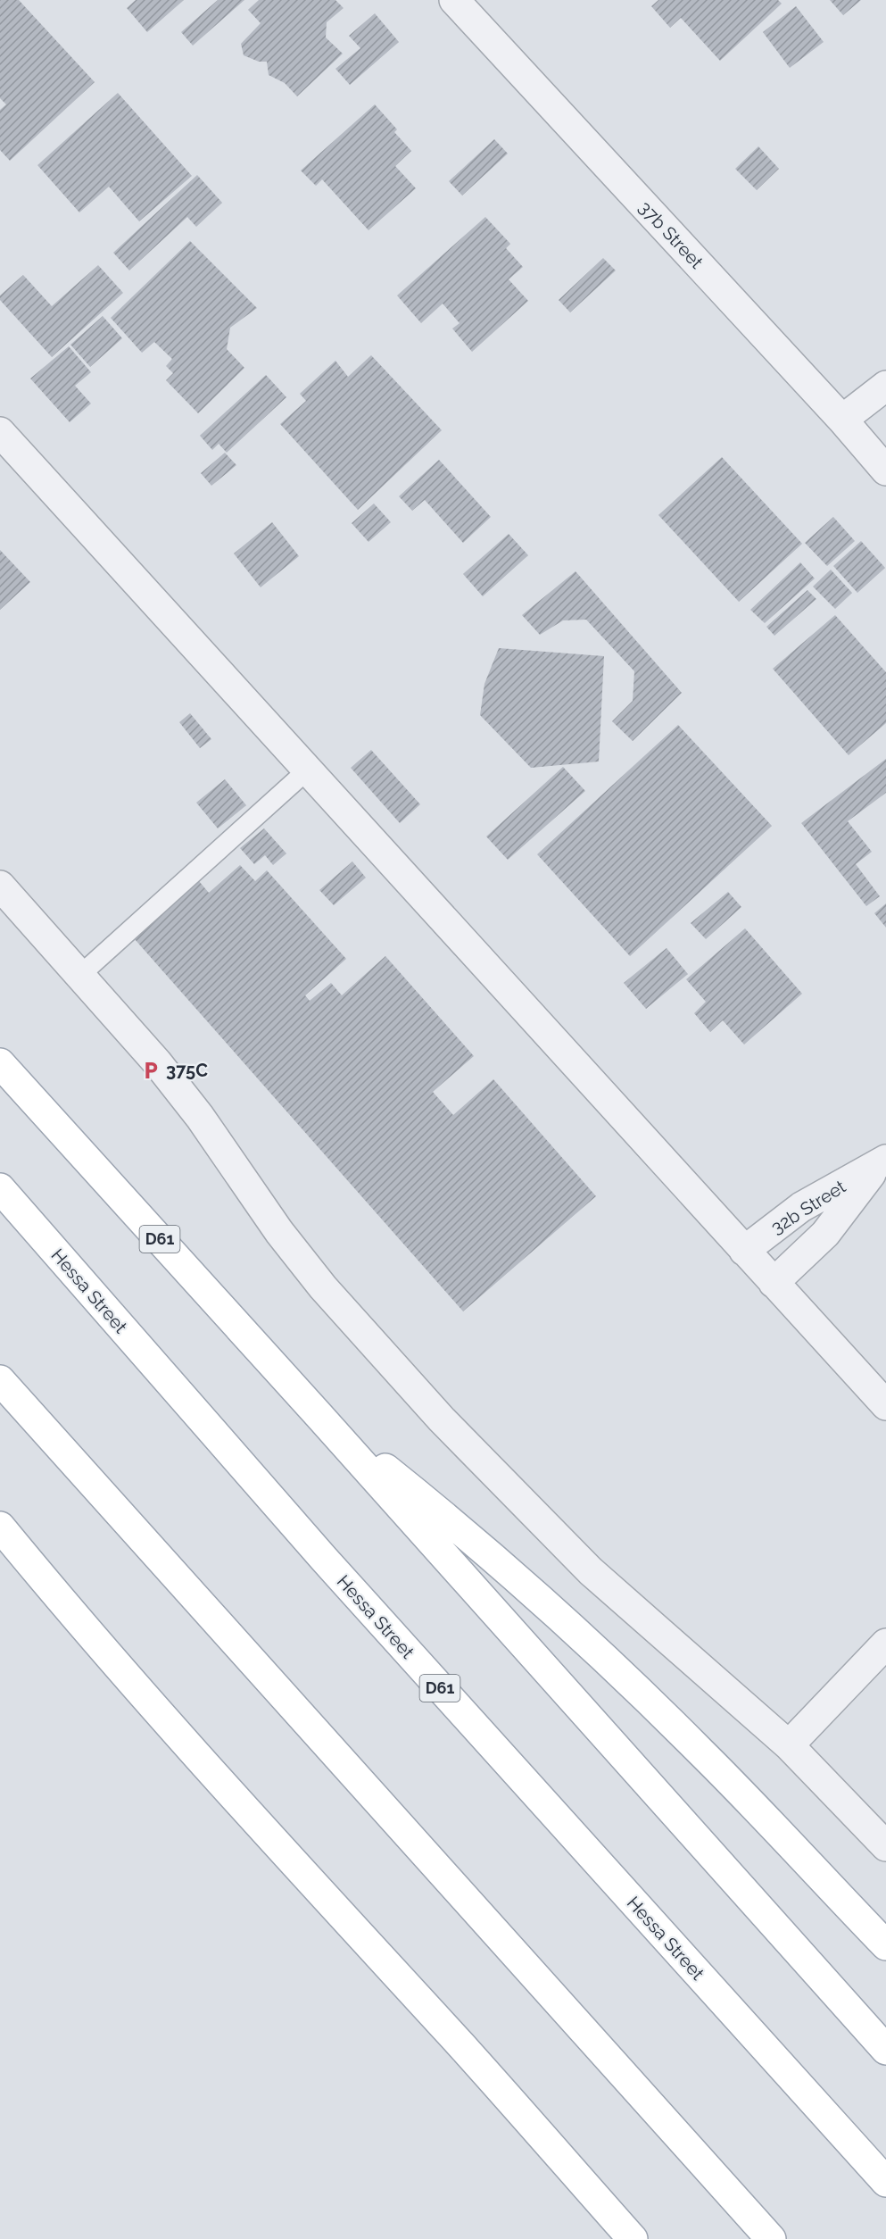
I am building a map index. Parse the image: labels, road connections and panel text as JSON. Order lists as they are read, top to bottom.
{
  "streets": {
    "main road": ["D61", "Hessa Street"],
    "street": ["37b Street", "32b Street"]
  },
  "places": {
    "parking": ["375C"]
  }
}
